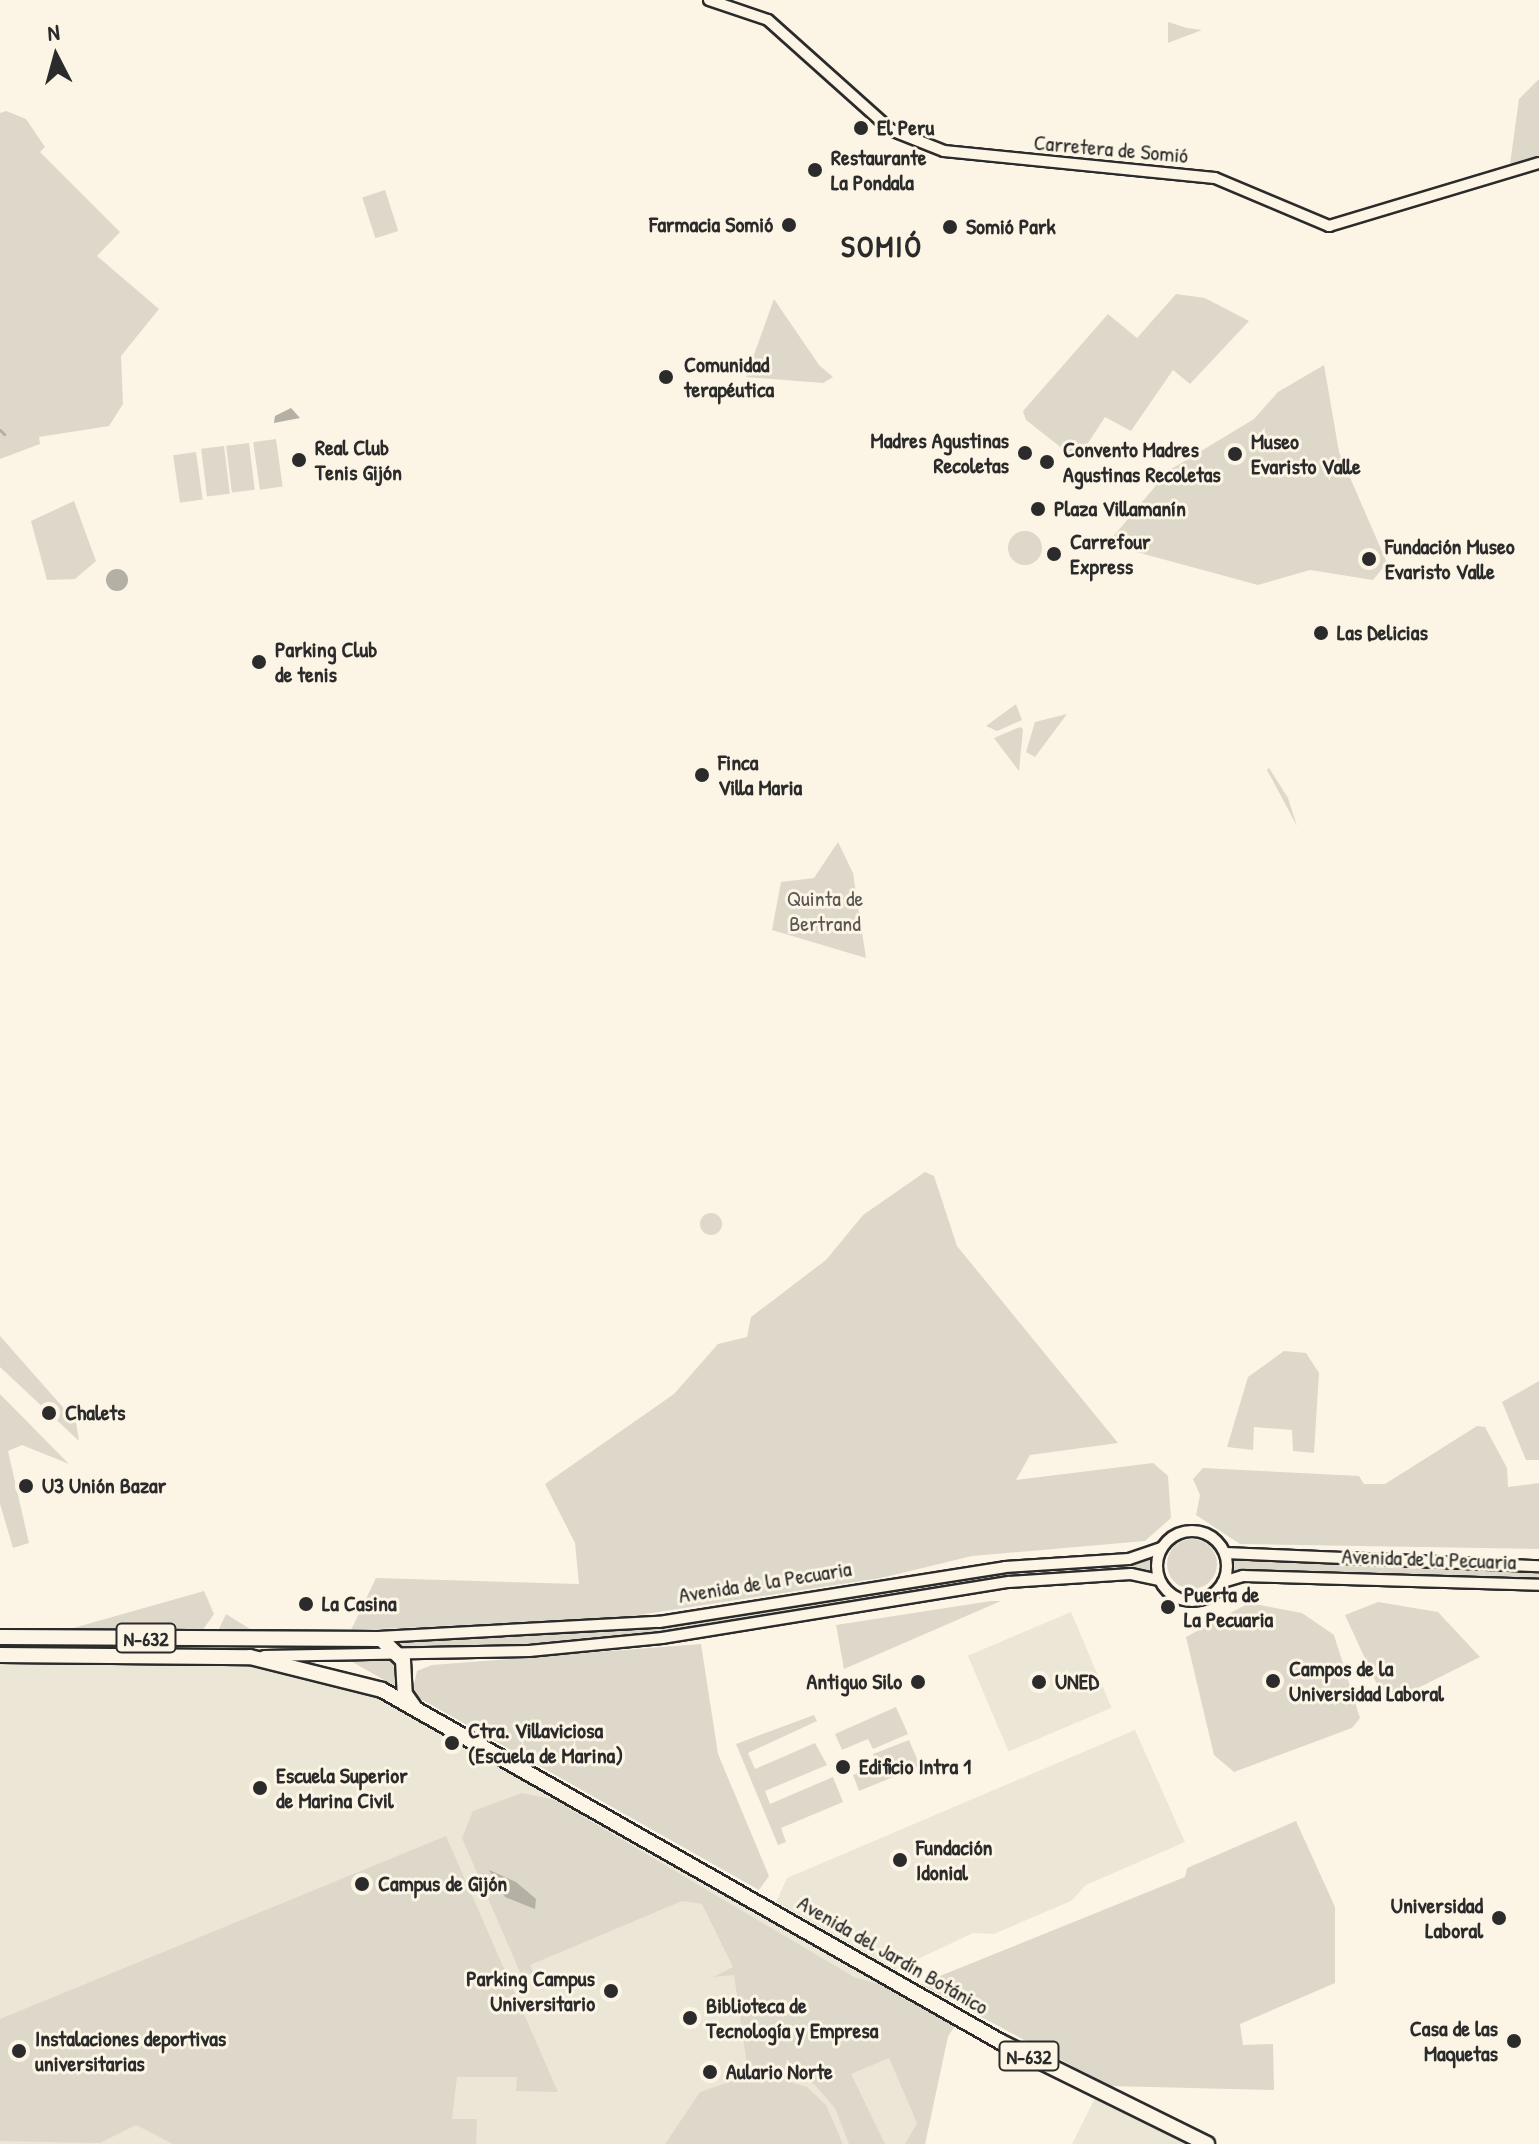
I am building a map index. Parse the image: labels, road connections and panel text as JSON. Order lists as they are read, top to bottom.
{
  "streets": {
    "highway": ["Avenida de la Pecuaria", "N-632", "Avenida del Jardín Botánico"],
    "street": ["Carretera de Somió"]
  },
  "crossings": [
    ["Avenida de la Pecuaria", "N-632"],
    ["Avenida de la Pecuaria", "Avenida del Jardín Botánico"],
    ["N-632", "Avenida del Jardín Botánico"]
  ],
  "districts": ["SOMIÓ"],
  "parks": ["Quinta de Bertrand"],
  "places": [
    "El Peru",
    "Restaurante La Pondala",
    "Farmacia Somió",
    "Somió Park",
    "Comunidad terapéutica",
    "Madres Agustinas Recoletas",
    "Museo Evaristo Valle",
    "Real Club Tenis Gijón",
    "Convento Madres Agustinas Recoletas",
    "Plaza Villamanín",
    "Carrefour Express",
    "Fundación Museo Evaristo Valle",
    "Las Delicias",
    "Parking Club de tenis",
    "Finca Villa Maria",
    "Chalets",
    "U3 Unión Bazar",
    "La Casina",
    "Puerta de La Pecuaria",
    "Campos de la Universidad Laboral",
    "Antiguo Silo",
    "UNED",
    "Ctra. Villaviciosa (Escuela de Marina)",
    "Edificio Intra 1",
    "Escuela Superior de Marina Civil",
    "Fundación Idonial",
    "Campus de Gijón",
    "Universidad Laboral",
    "Parking Campus Universitario",
    "Biblioteca de Tecnología y Empresa",
    "Casa de las Maquetas",
    "Instalaciones deportivas universitarias",
    "Aulario Norte"
  ],
  "north": "top"
}
